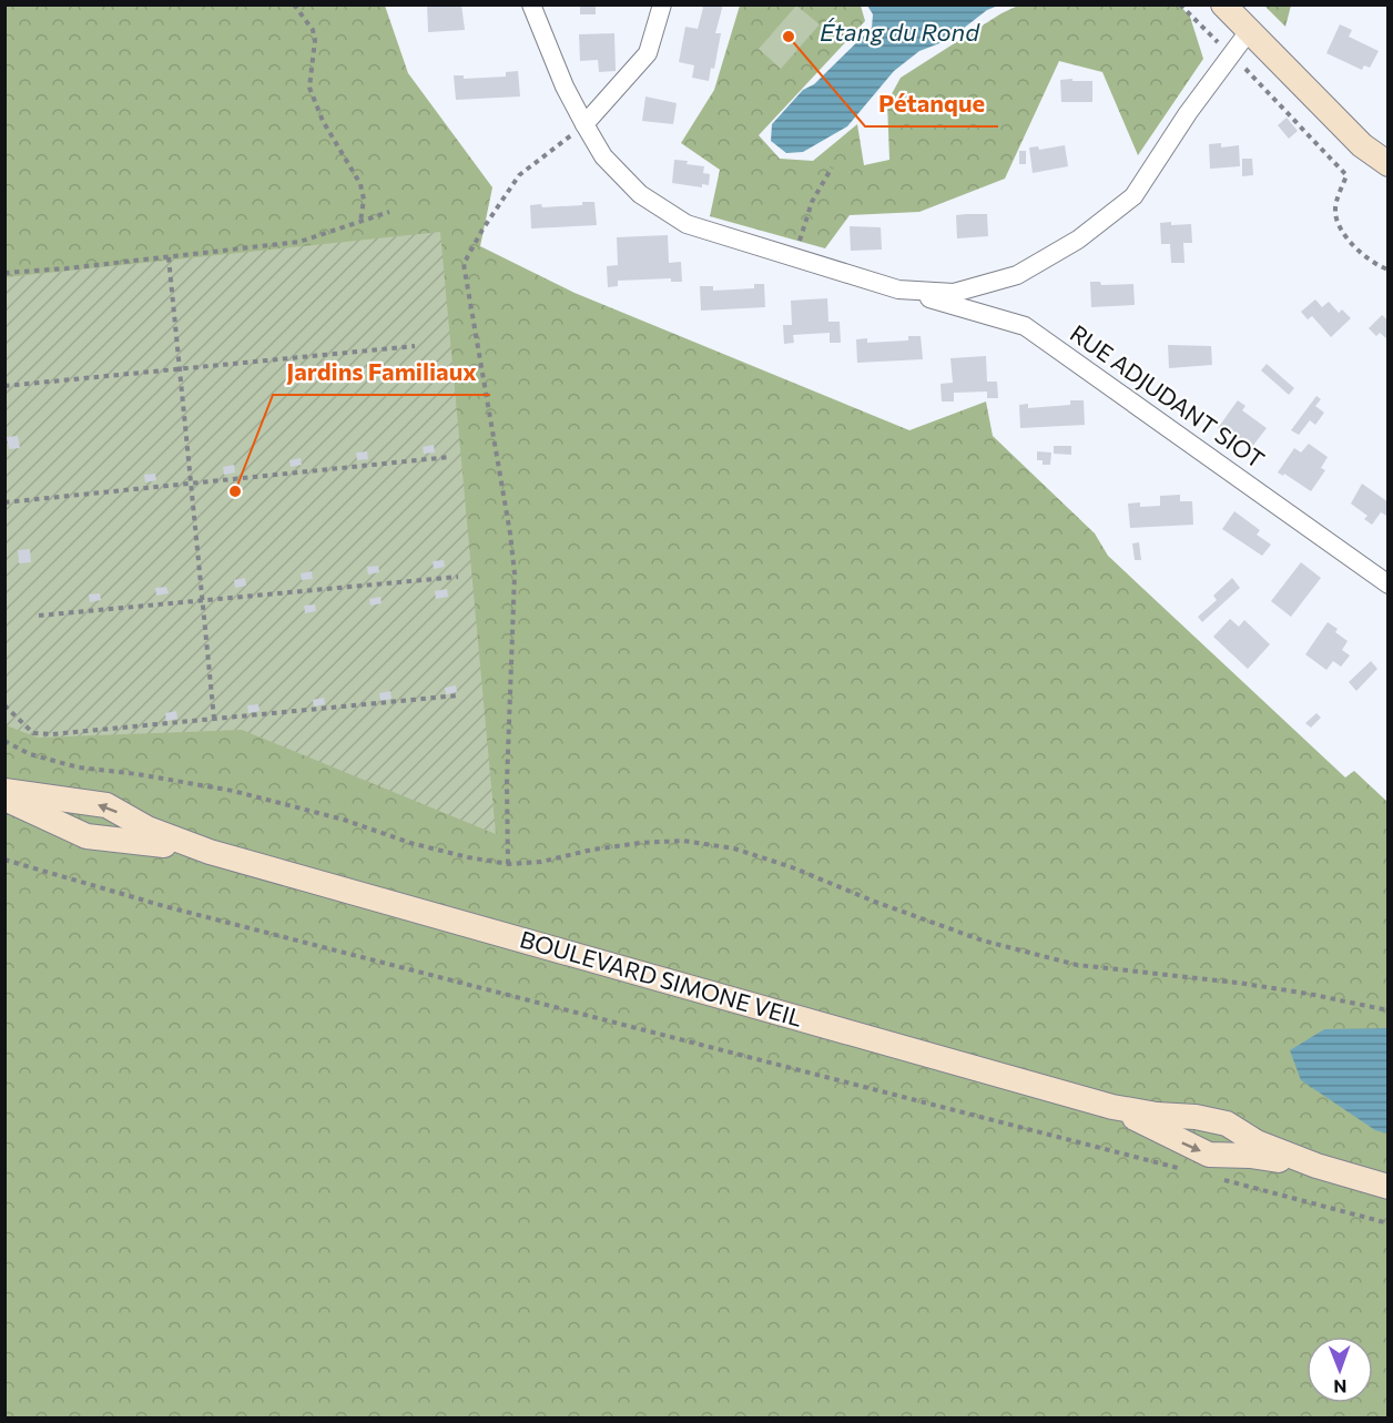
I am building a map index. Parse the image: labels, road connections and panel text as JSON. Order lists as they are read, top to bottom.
{
  "streets": {
    "main road": ["BOULEVARD SIMONE VEIL"],
    "street": ["RUE ADJUDANT SIOT"]
  },
  "water": ["Étang du Rond"],
  "places": ["Pétanque", "Jardins Familiaux"],
  "north": "bottom"
}
